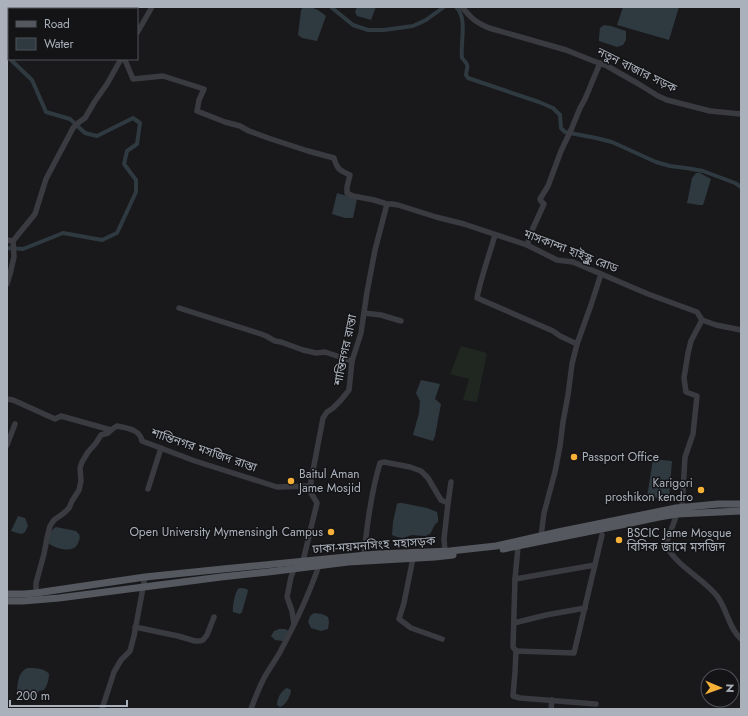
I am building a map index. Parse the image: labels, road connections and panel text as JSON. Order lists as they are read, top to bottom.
{
  "streets": {
    "main road": ["ঢাকা-ময়মনসিংহ মহাসড়ক"],
    "street": [
      "নতুন বাজার সড়ক",
      "মাসকান্দা হাইস্কুল রোড",
      "শান্তিনগর রাস্তা",
      "শান্তিনগর মসজিদ রাস্তা"
    ]
  },
  "crossings": [
    ["মাসকান্দা হাইস্কুল রোড", "শান্তিনগর রাস্তা"],
    ["শান্তিনগর রাস্তা", "শান্তিনগর মসজিদ রাস্তা"],
    ["শান্তিনগর রাস্তা", "ঢাকা-ময়মনসিংহ মহাসড়ক"]
  ],
  "places": [
    "Passport Office",
    "Baitul Aman Jame Mosjid",
    "Karigori proshikon kendro",
    "Open University Mymensingh Campus",
    "BSCIC Jame Mosque বিসিক জামে মসজিদ"
  ],
  "legend": ["Road", "Water"],
  "scale_bar": "200 m",
  "north": "right"
}
